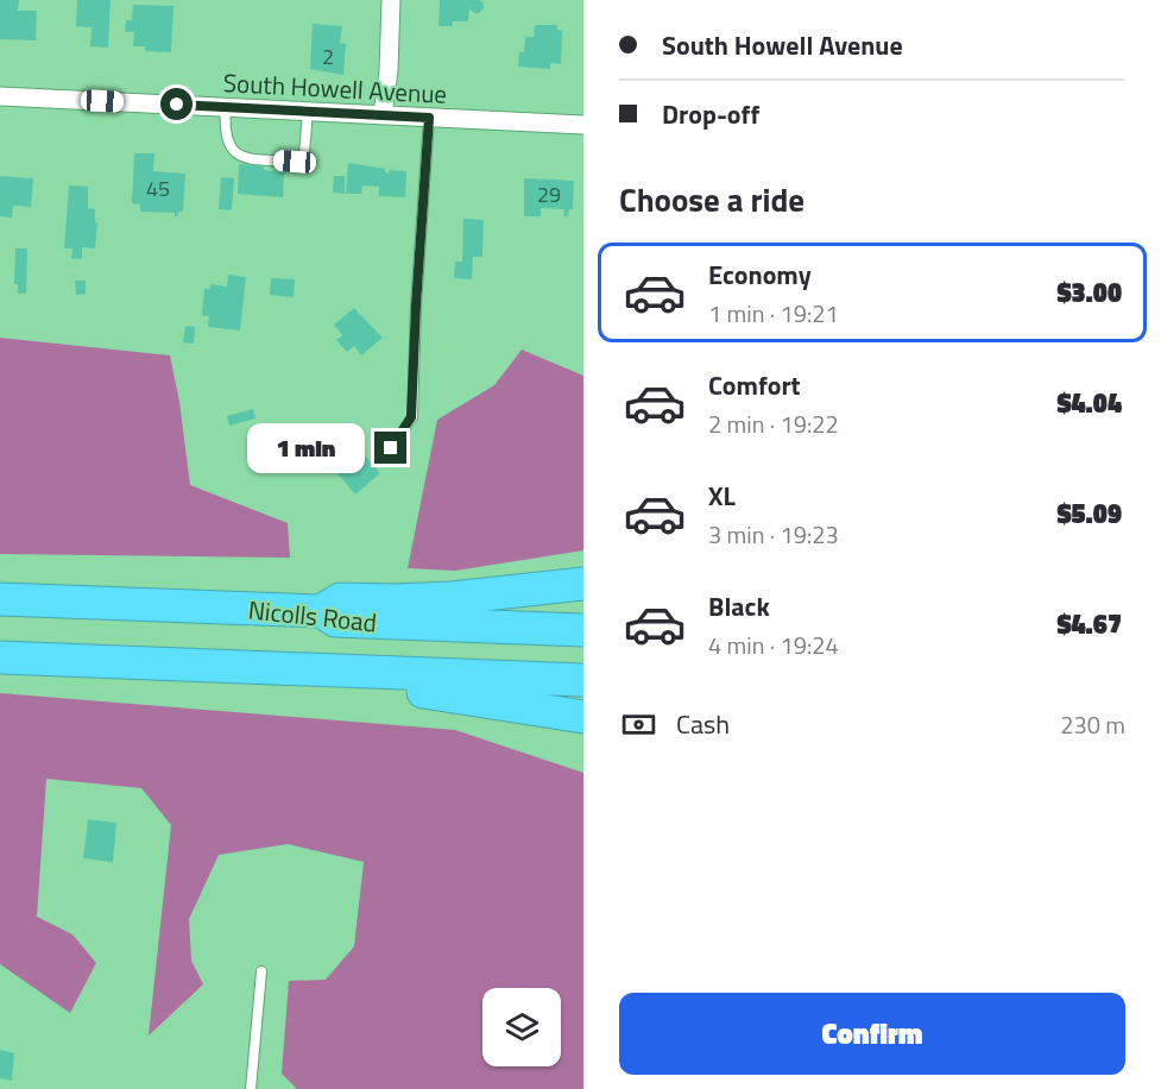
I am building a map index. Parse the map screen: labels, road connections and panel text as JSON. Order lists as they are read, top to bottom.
{
  "streets": {
    "highway": ["Nicolls Road"],
    "street": ["South Howell Avenue"]
  },
  "house_numbers": ["2", "45", "29"],
  "page": {
    "banner": ["South Howell Avenue", "Drop-off"],
    "heading": "Choose a ride",
    "list": [
      {
        "name": "Economy",
        "note": "1 min · 19:21",
        "value": "$3.00"
      },
      {
        "name": "Comfort",
        "note": "2 min · 19:22",
        "value": "$4.04"
      },
      {
        "name": "XL",
        "note": "3 min · 19:23",
        "value": "$5.09"
      },
      {
        "name": "Black",
        "note": "4 min · 19:24",
        "value": "$4.67"
      }
    ],
    "bubble": "1 min",
    "pay": ["Cash", "230 m"],
    "buttons": "Confirm"
  }
}
